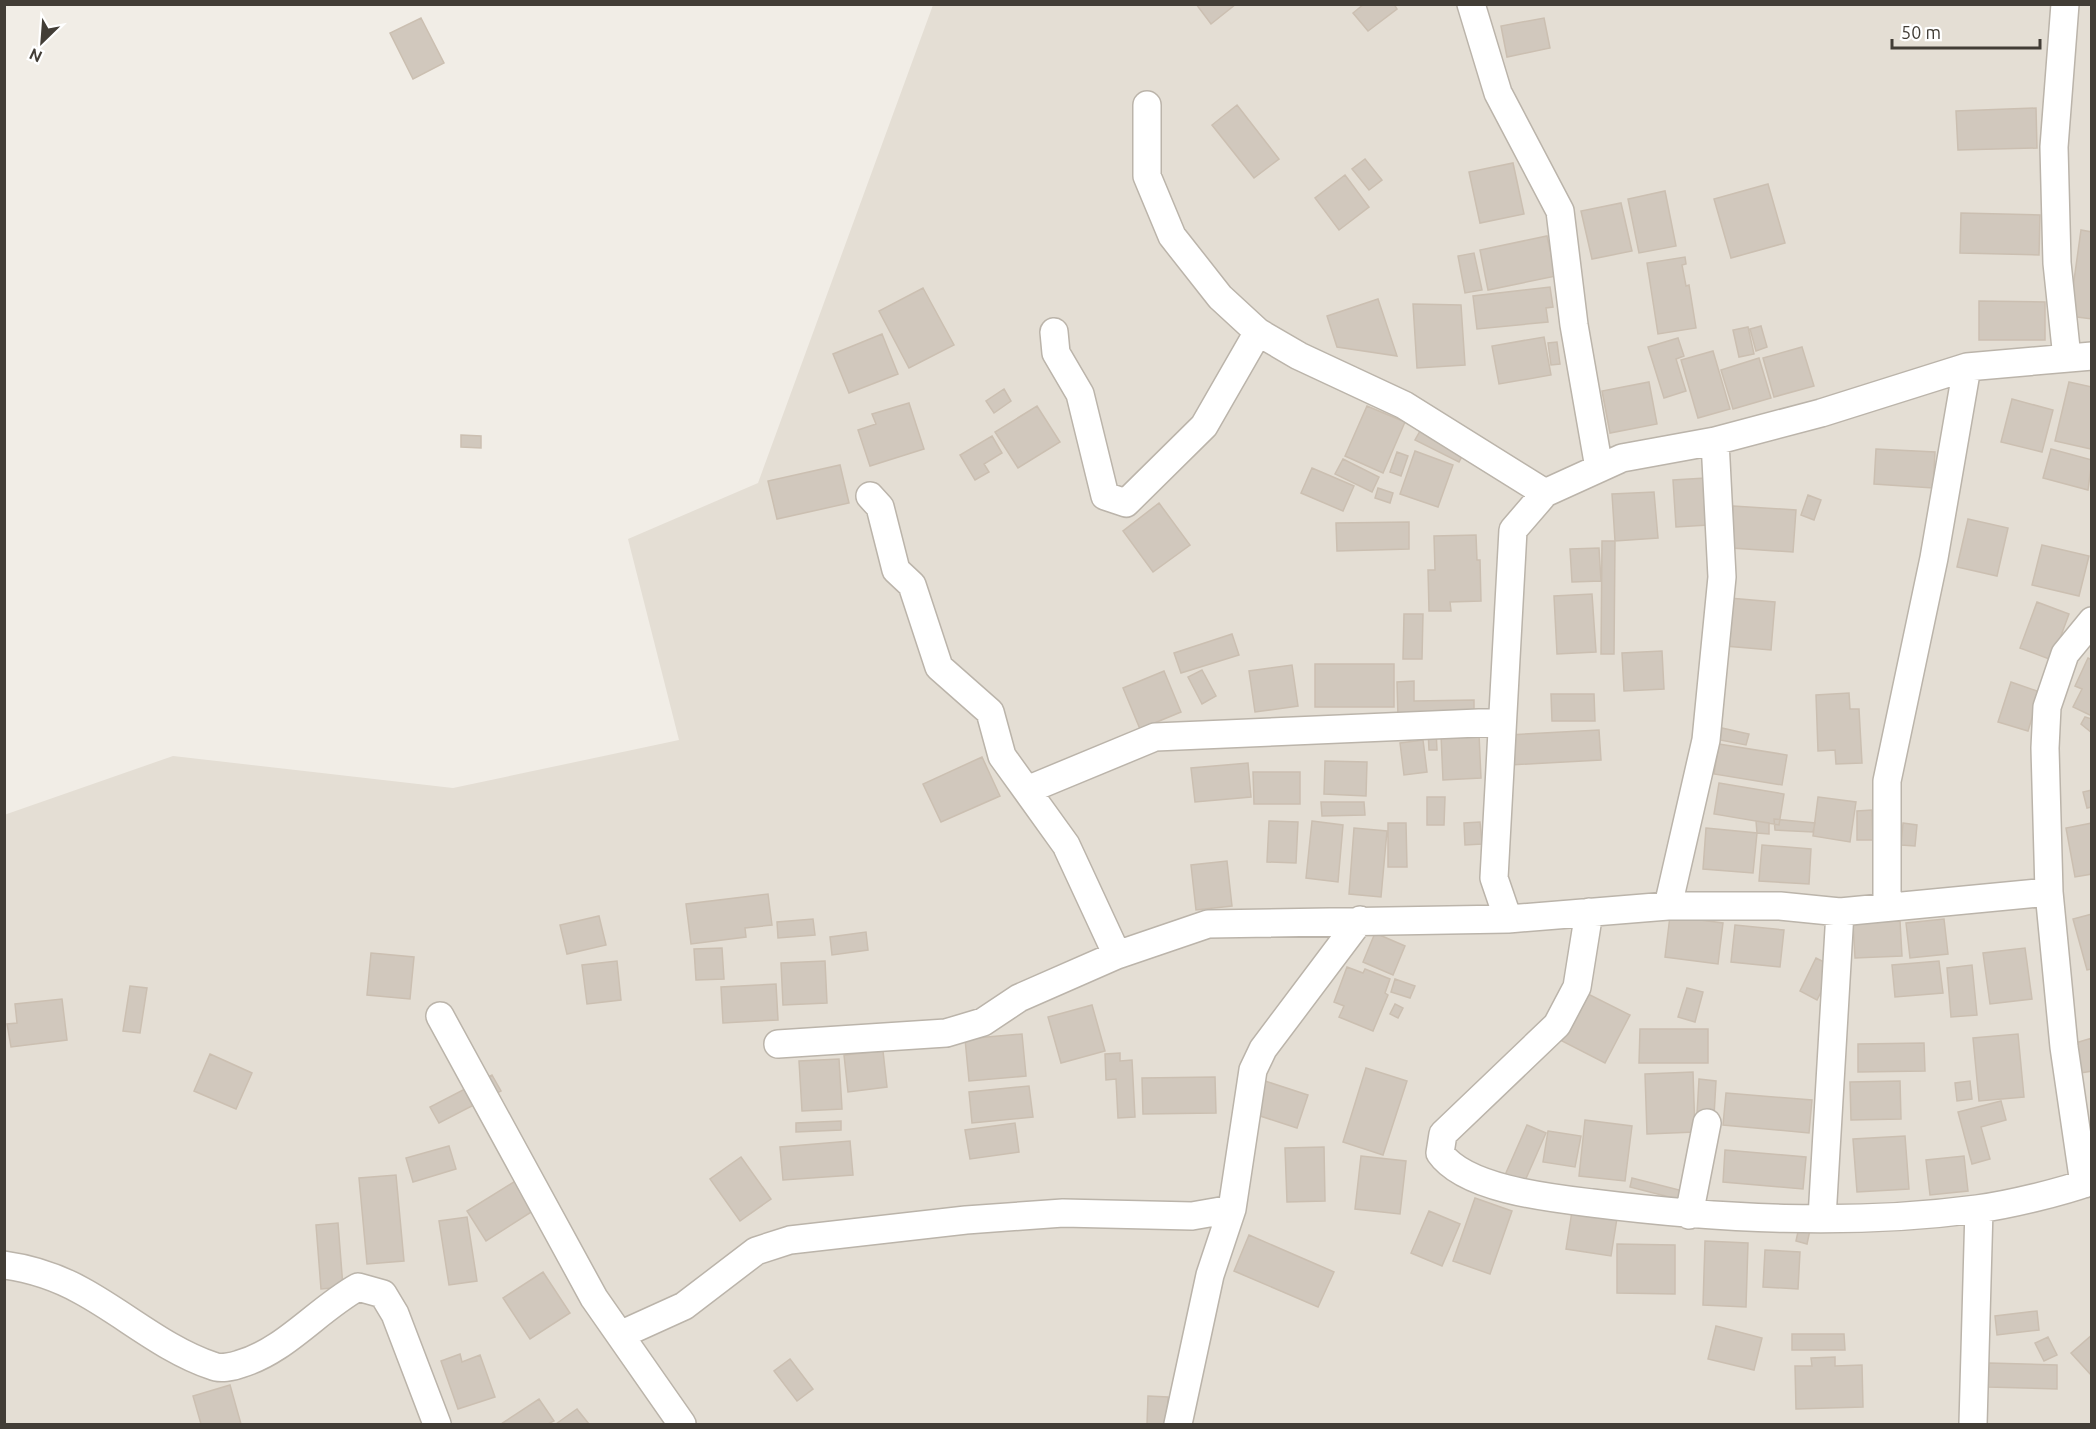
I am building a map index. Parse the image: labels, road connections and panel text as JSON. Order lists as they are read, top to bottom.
{
  "scale_bar": "50 m",
  "north": "bottom left"
}
